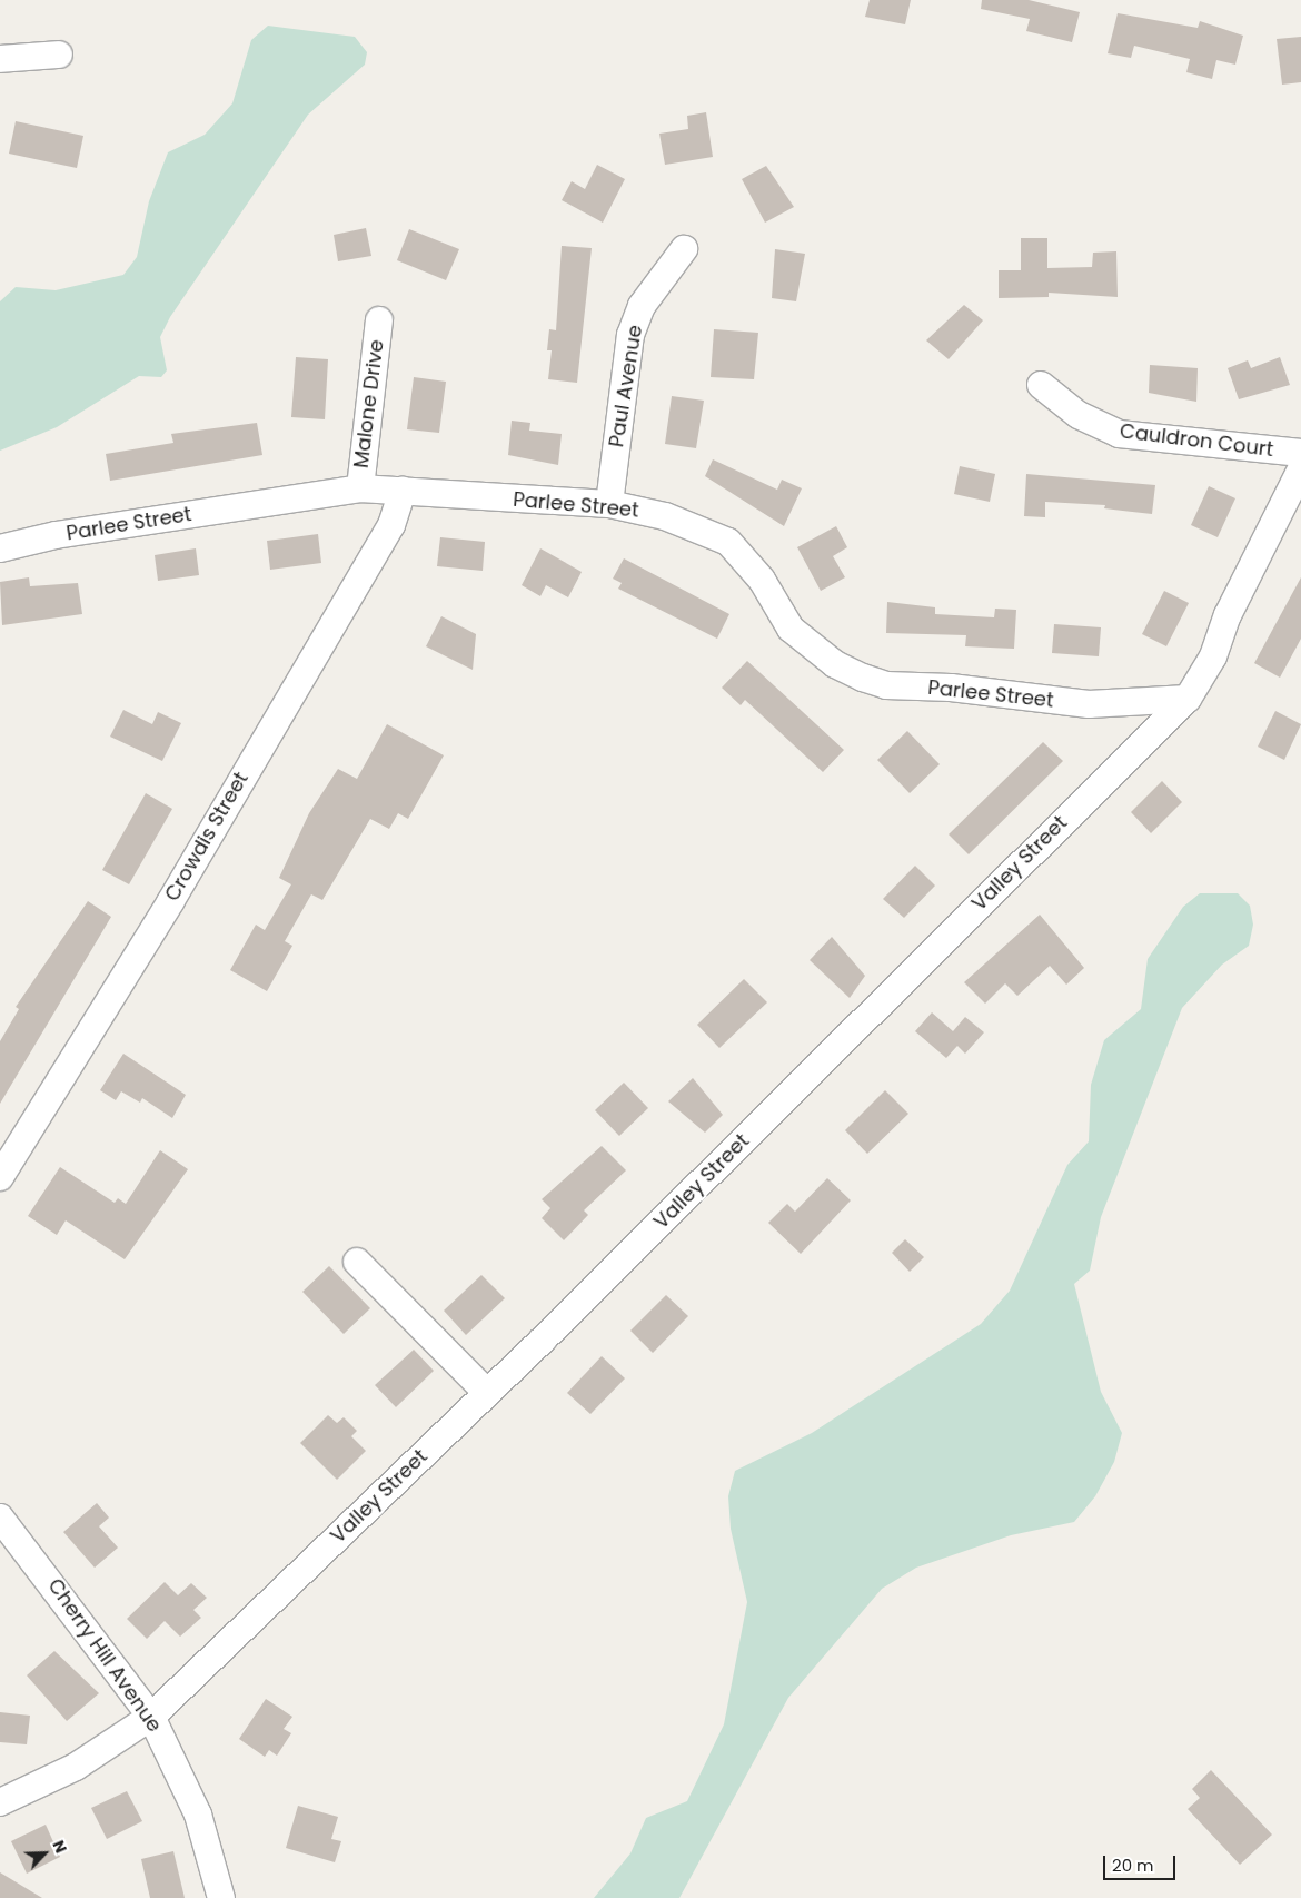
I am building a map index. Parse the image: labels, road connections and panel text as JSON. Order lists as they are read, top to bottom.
{
  "streets": {
    "street": [
      "Paul Avenue",
      "Malone Drive",
      "Cauldron Court",
      "Parlee Street",
      "Crowdis Street",
      "Valley Street",
      "Cherry Hill Avenue"
    ]
  },
  "crossings": [
    ["Paul Avenue", "Parlee Street"],
    ["Malone Drive", "Parlee Street"],
    ["Parlee Street", "Crowdis Street"],
    ["Parlee Street", "Valley Street"],
    ["Valley Street", "Cherry Hill Avenue"]
  ],
  "scale_bar": "20 m",
  "north": "top right"
}
